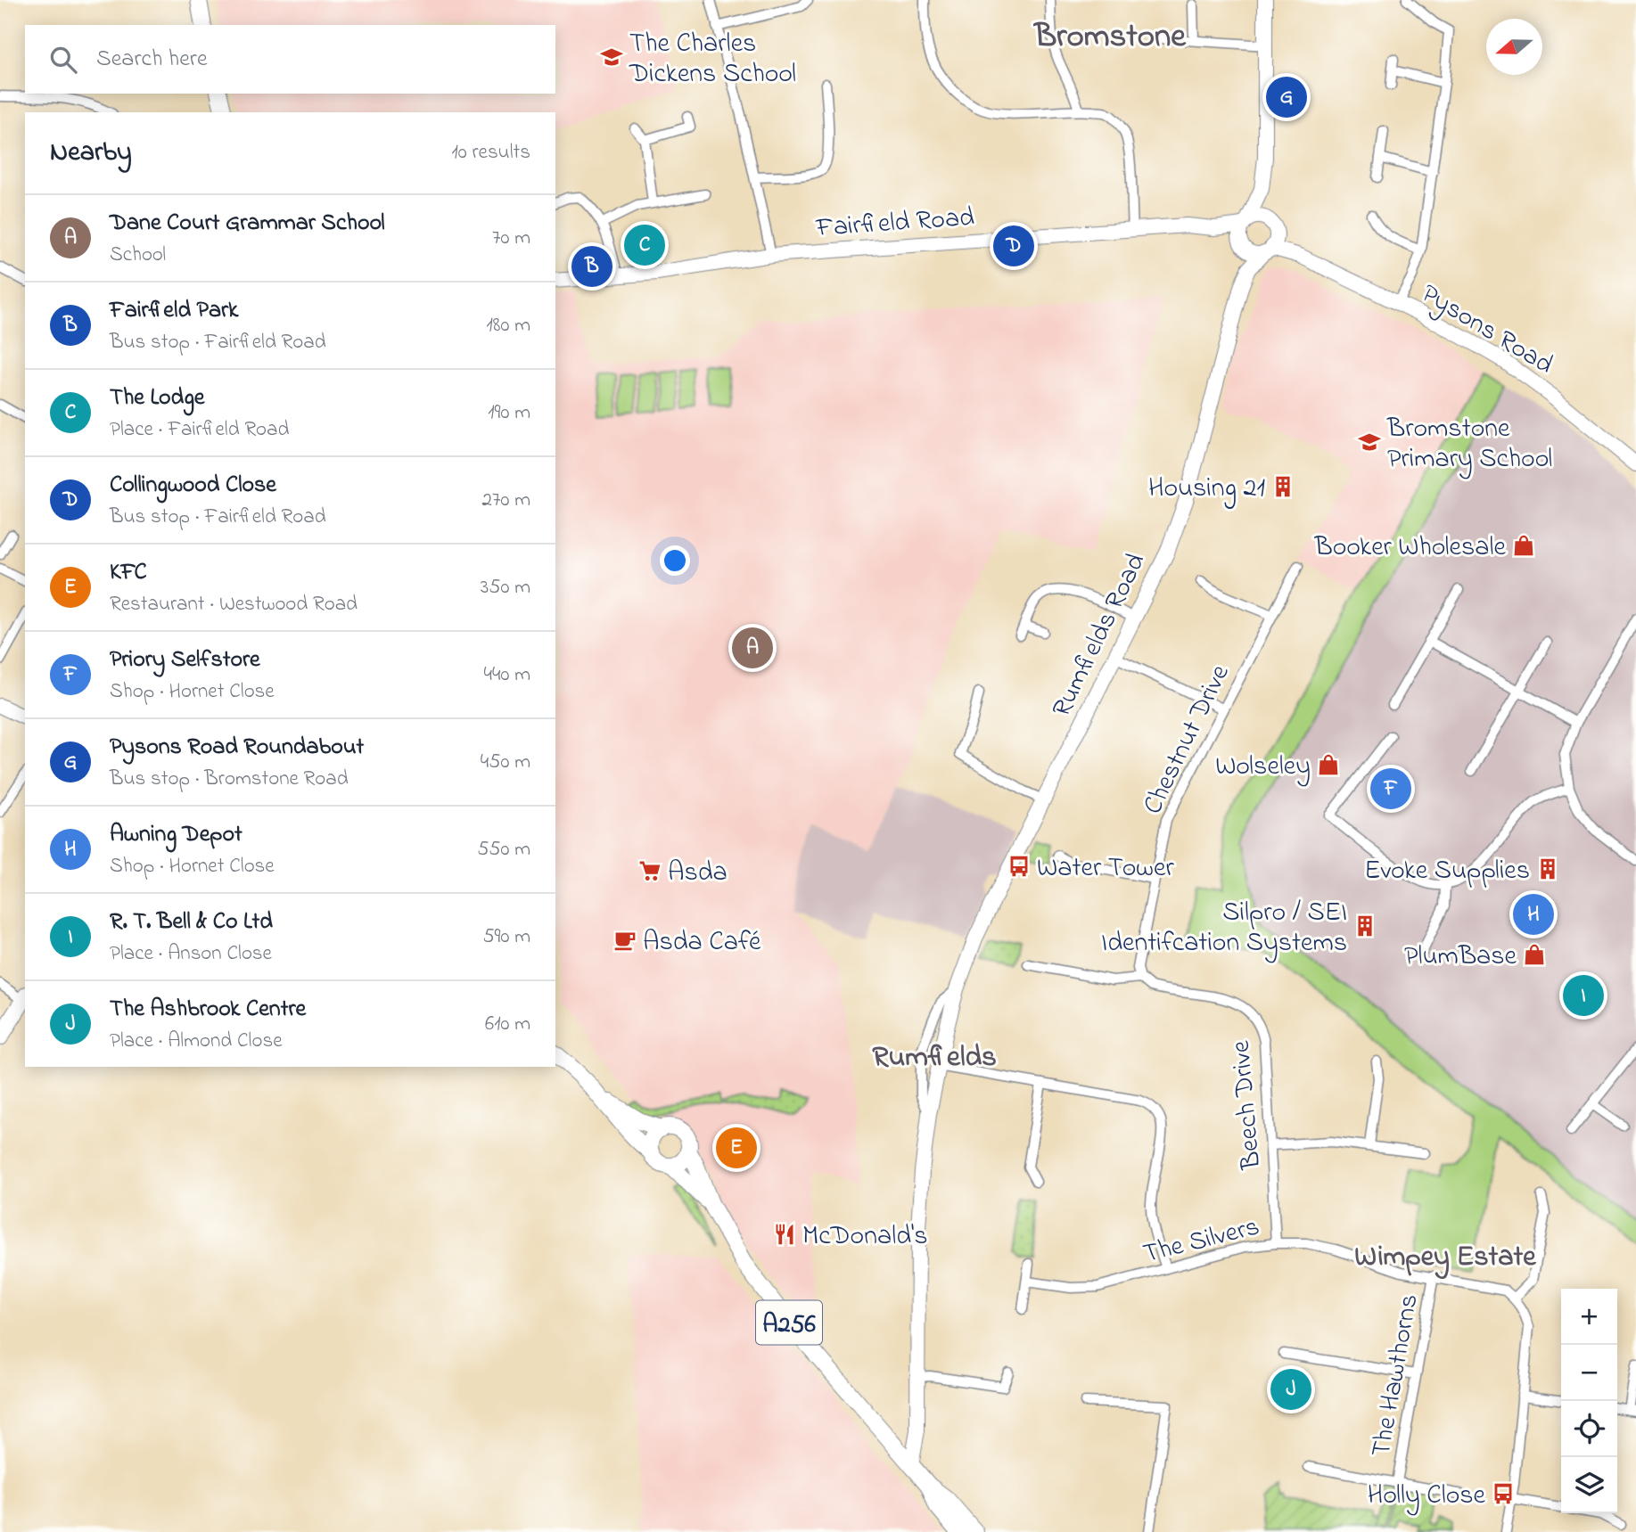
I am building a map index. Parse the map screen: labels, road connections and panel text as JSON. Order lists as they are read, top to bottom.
{
  "streets": {
    "main road": ["A256"],
    "street": [
      "Fairfield Road",
      "Pysons Road",
      "Rumfields Road",
      "Chestnut Drive",
      "Beech Drive",
      "The Silvers",
      "The Hawthorns"
    ]
  },
  "crossings": [
    ["Fairfield Road", "Pysons Road"],
    ["Fairfield Road", "Rumfields Road"],
    ["Pysons Road", "Rumfields Road"],
    ["Rumfields Road", "A256"],
    ["Chestnut Drive", "Beech Drive"],
    ["Beech Drive", "The Silvers"],
    ["The Silvers", "The Hawthorns"]
  ],
  "districts": ["Bromstone", "Rumfields", "Wimpey Estate"],
  "places": {
    "school or university": ["The Charles Dickens School", "Bromstone Primary School"],
    "building": ["Housing 21", "Evoke Supplies", "Silpro / SEI Identifcation Systems"],
    "shop": ["Booker Wholesale", "Wolseley", "PlumBase"],
    "bus stop": ["Water Tower", "Holly Close"],
    "supermarket": ["Asda"],
    "cafe": ["Asda Café"],
    "restaurant": ["McDonald's"]
  },
  "north": "left",
  "page": {
    "search": "Search here",
    "pins": [
      "G",
      "C",
      "D",
      "B",
      "A",
      "F",
      "H",
      "I",
      "E",
      "J"
    ],
    "heading": ["Nearby", "10 results"],
    "list": [
      {
        "mark": "A",
        "name": "Dane Court Grammar School",
        "note": "School",
        "value": "70 m"
      },
      {
        "mark": "B",
        "name": "Fairfield Park",
        "note": "Bus stop · Fairfield Road",
        "value": "180 m"
      },
      {
        "mark": "C",
        "name": "The Lodge",
        "note": "Place · Fairfield Road",
        "value": "190 m"
      },
      {
        "mark": "D",
        "name": "Collingwood Close",
        "note": "Bus stop · Fairfield Road",
        "value": "270 m"
      },
      {
        "mark": "E",
        "name": "KFC",
        "note": "Restaurant · Westwood Road",
        "value": "350 m"
      },
      {
        "mark": "F",
        "name": "Priory Selfstore",
        "note": "Shop · Hornet Close",
        "value": "440 m"
      },
      {
        "mark": "G",
        "name": "Pysons Road Roundabout",
        "note": "Bus stop · Bromstone Road",
        "value": "450 m"
      },
      {
        "mark": "H",
        "name": "Awning Depot",
        "note": "Shop · Hornet Close",
        "value": "550 m"
      },
      {
        "mark": "I",
        "name": "R. T. Bell & Co Ltd",
        "note": "Place · Anson Close",
        "value": "590 m"
      },
      {
        "mark": "J",
        "name": "The Ashbrook Centre",
        "note": "Place · Almond Close",
        "value": "610 m"
      }
    ],
    "map_buttons": ["+", "−"]
  }
}
